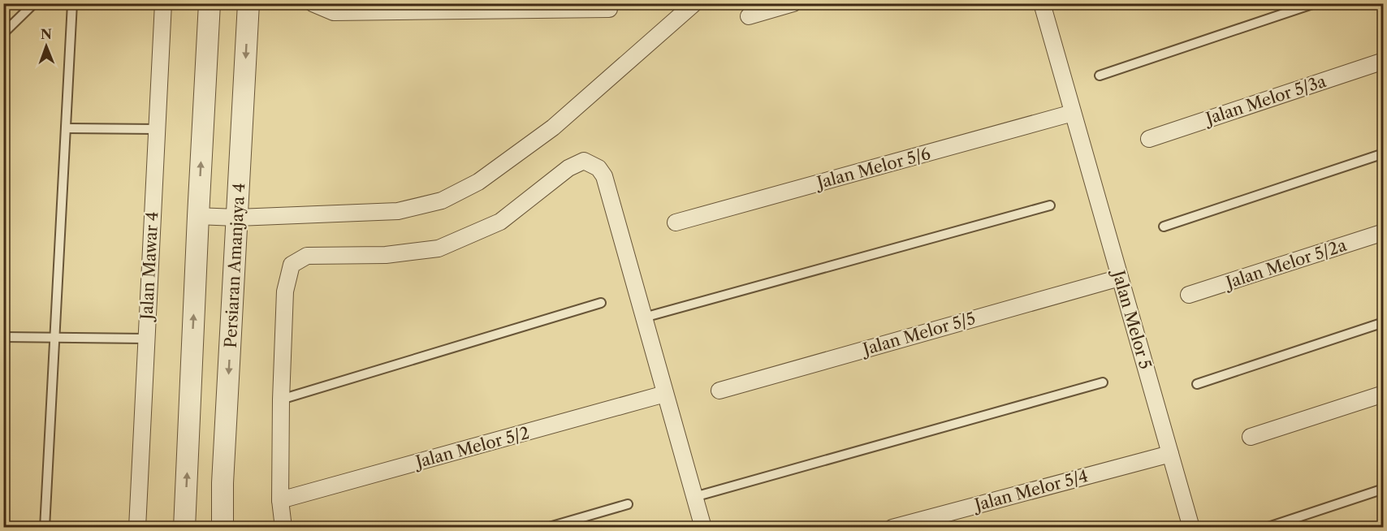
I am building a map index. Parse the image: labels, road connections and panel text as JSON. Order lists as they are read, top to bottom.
{
  "streets": {
    "street": [
      "Jalan Melor 5/3a",
      "Jalan Melor 5/6",
      "Jalan Melor 5/2a",
      "Jalan Mawar 4",
      "Persiaran Amanjaya 4",
      "Jalan Melor 5",
      "Jalan Melor 5/5",
      "Jalan Melor 5/2",
      "Jalan Melor 5/4"
    ]
  },
  "crossings": [
    ["Jalan Melor 5/6", "Jalan Melor 5"],
    ["Jalan Melor 5", "Jalan Melor 5/5"],
    ["Jalan Melor 5", "Jalan Melor 5/4"]
  ],
  "north": "top"
}
